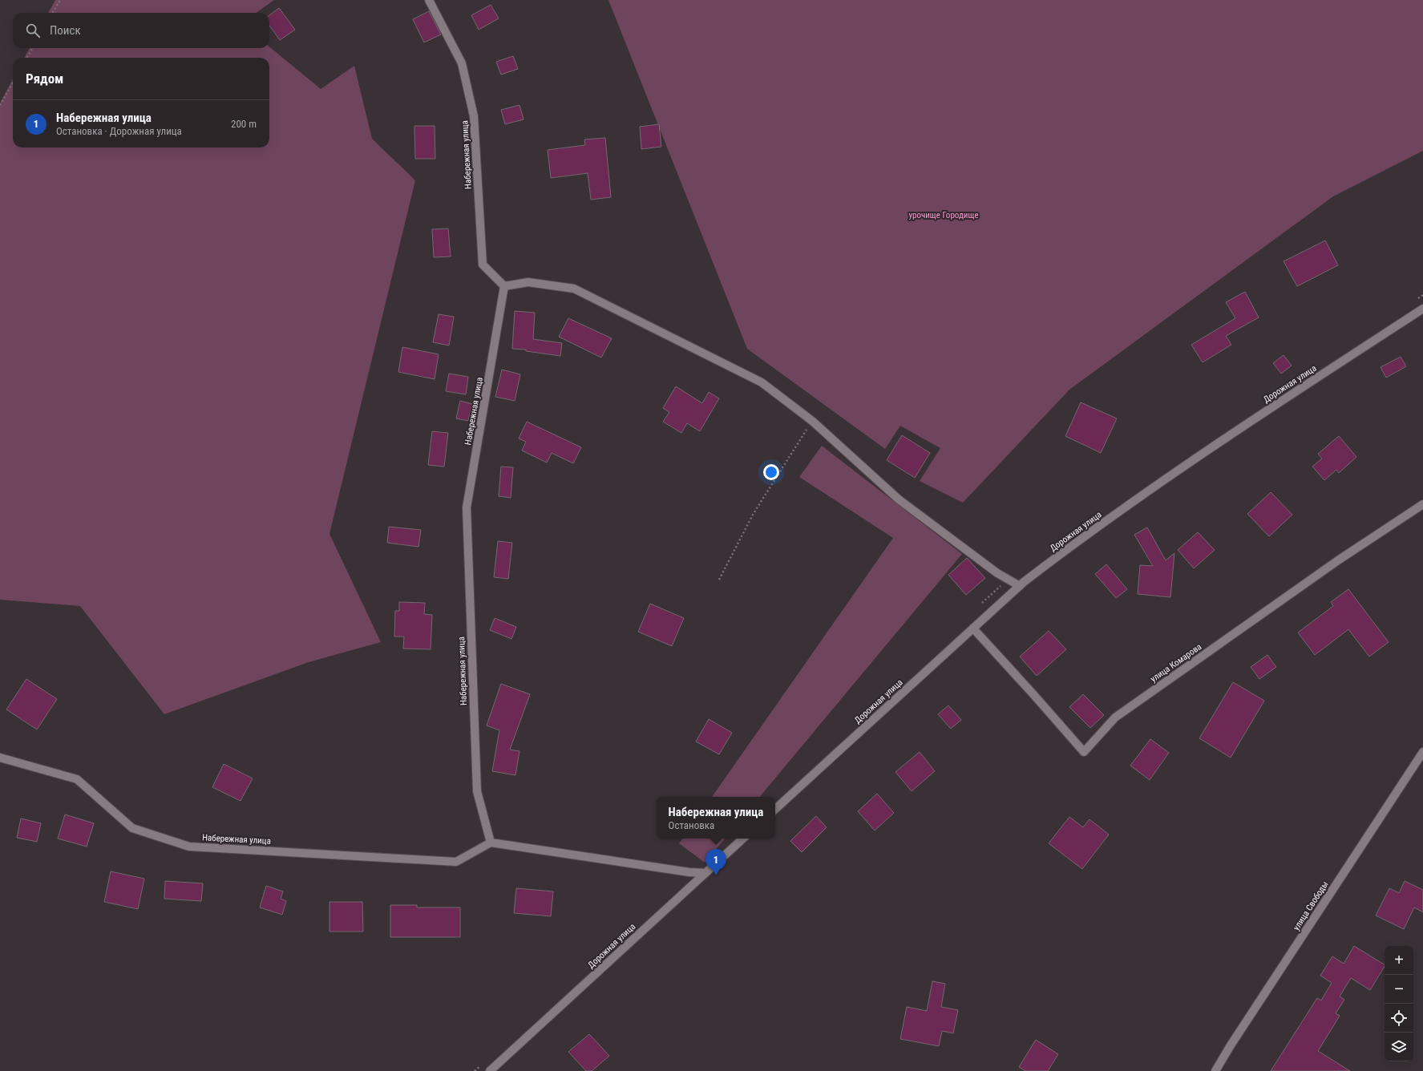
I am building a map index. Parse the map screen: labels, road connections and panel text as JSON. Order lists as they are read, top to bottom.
{
  "streets": {
    "street": [
      "Набережная улица",
      "Дорожная улица",
      "улица Комарова",
      "улица Свободы"
    ]
  },
  "crossings": [
    ["Дорожная улица", "улица Комарова"]
  ],
  "parks": ["урочище Городище"],
  "page": {
    "search": "Поиск",
    "heading": "Рядом",
    "list": [
      {
        "mark": "1",
        "name": "Набережная улица",
        "note": "Остановка · Дорожная улица",
        "value": "200 m"
      }
    ],
    "popup": ["Набережная улица", "Остановка"],
    "pins": "1",
    "map_buttons": ["+", "−"]
  }
}
